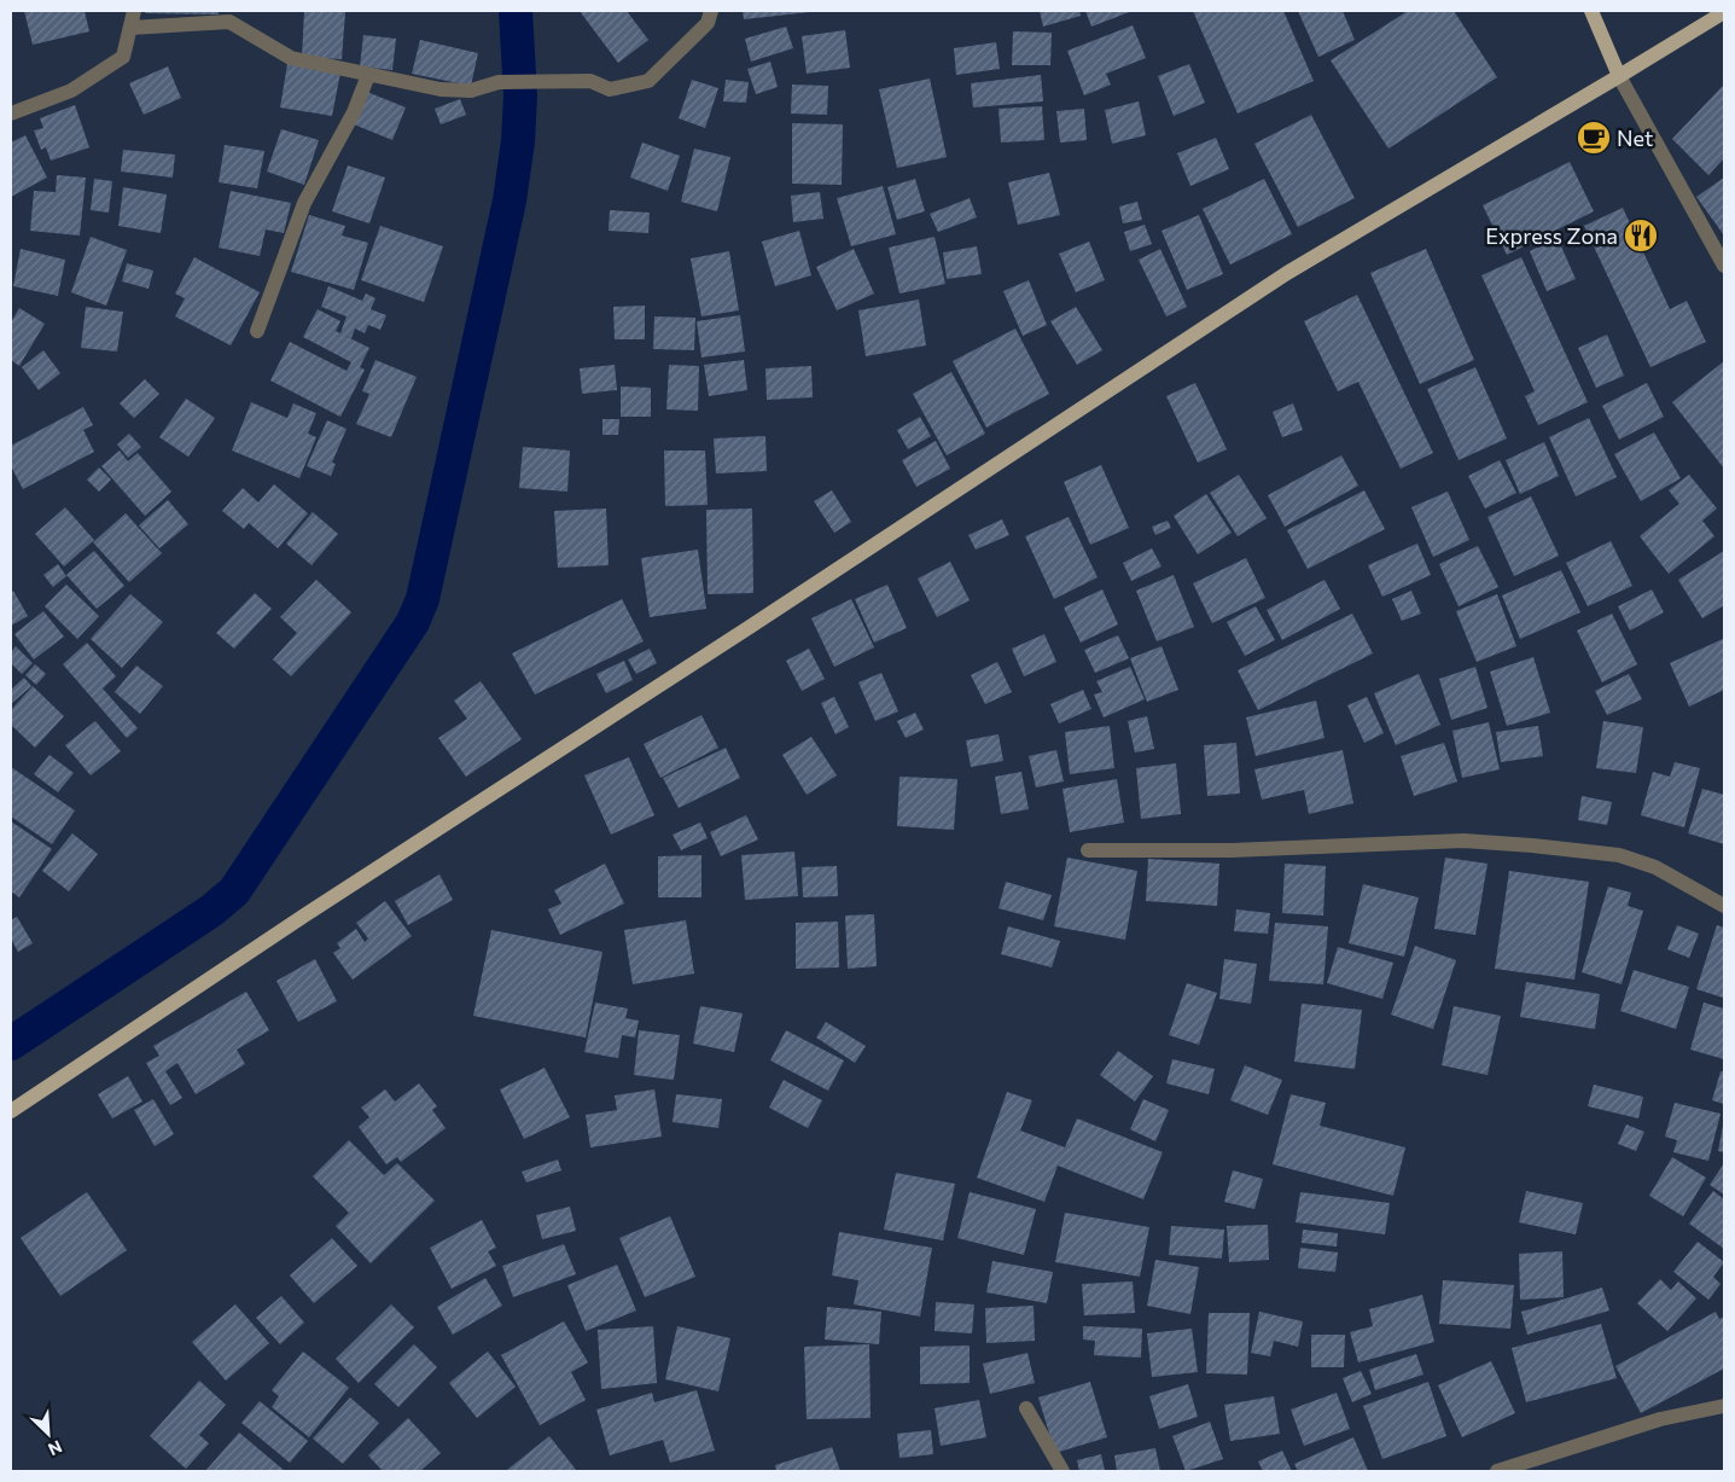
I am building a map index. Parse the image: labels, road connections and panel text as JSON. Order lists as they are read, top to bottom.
{
  "places": {
    "cafe": ["Net"],
    "restaurant": ["Express Zona"]
  },
  "north": "bottom right"
}
